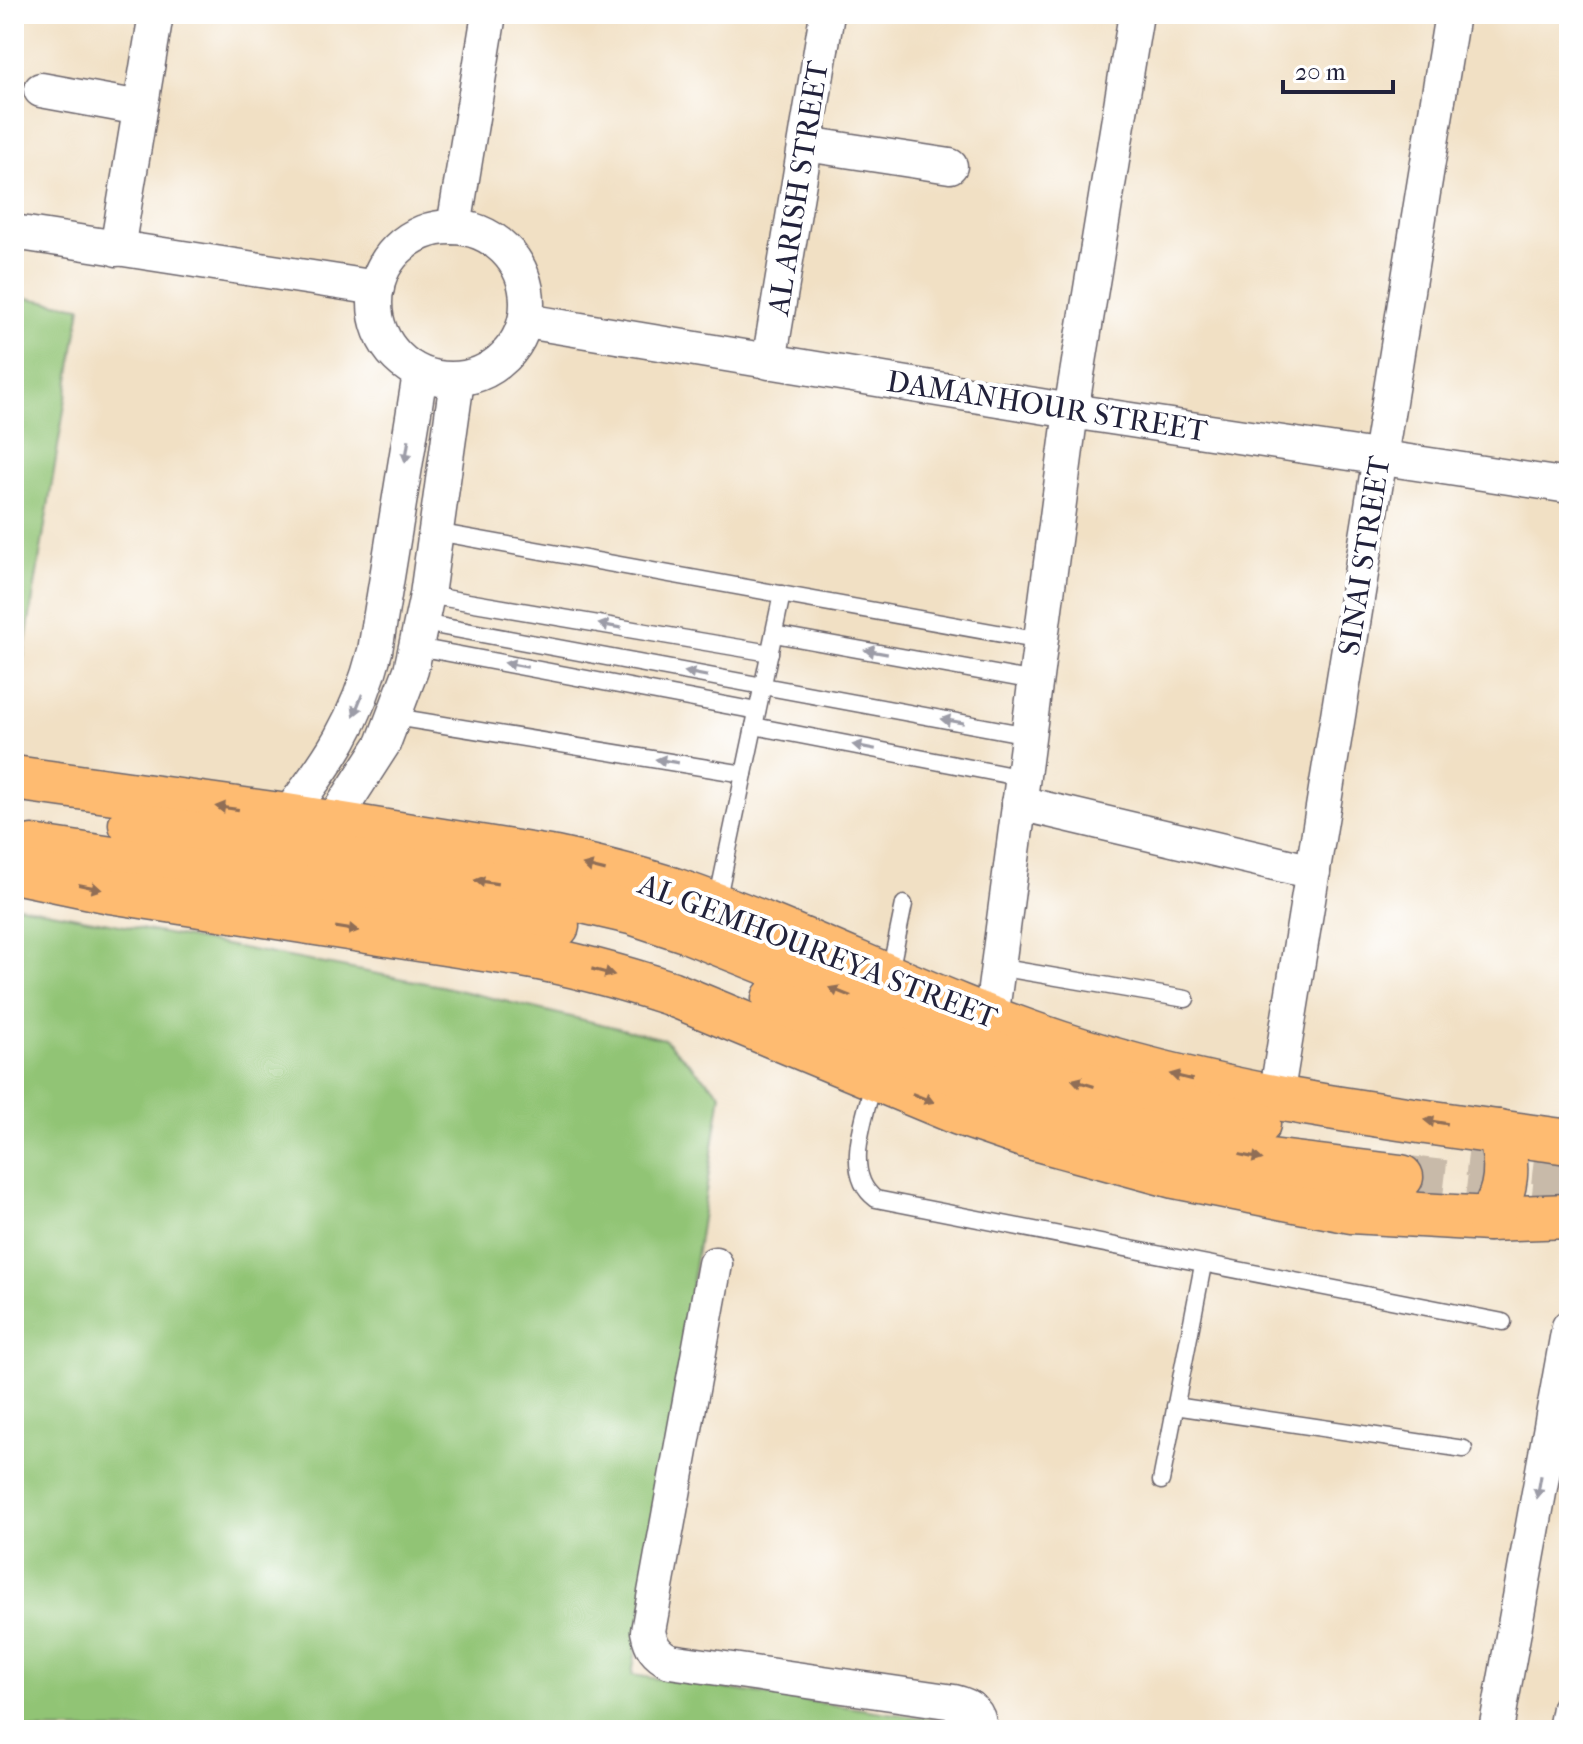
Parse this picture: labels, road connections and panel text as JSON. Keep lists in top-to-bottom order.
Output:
{
  "streets": {
    "highway": ["AL GEMHOUREYA STREET"],
    "street": ["AL ARISH STREET", "DAMANHOUR STREET", "SINAI STREET"]
  },
  "crossings": [
    ["AL ARISH STREET", "DAMANHOUR STREET"],
    ["DAMANHOUR STREET", "SINAI STREET"],
    ["SINAI STREET", "AL GEMHOUREYA STREET"]
  ],
  "scale_bar": "20 m"
}
